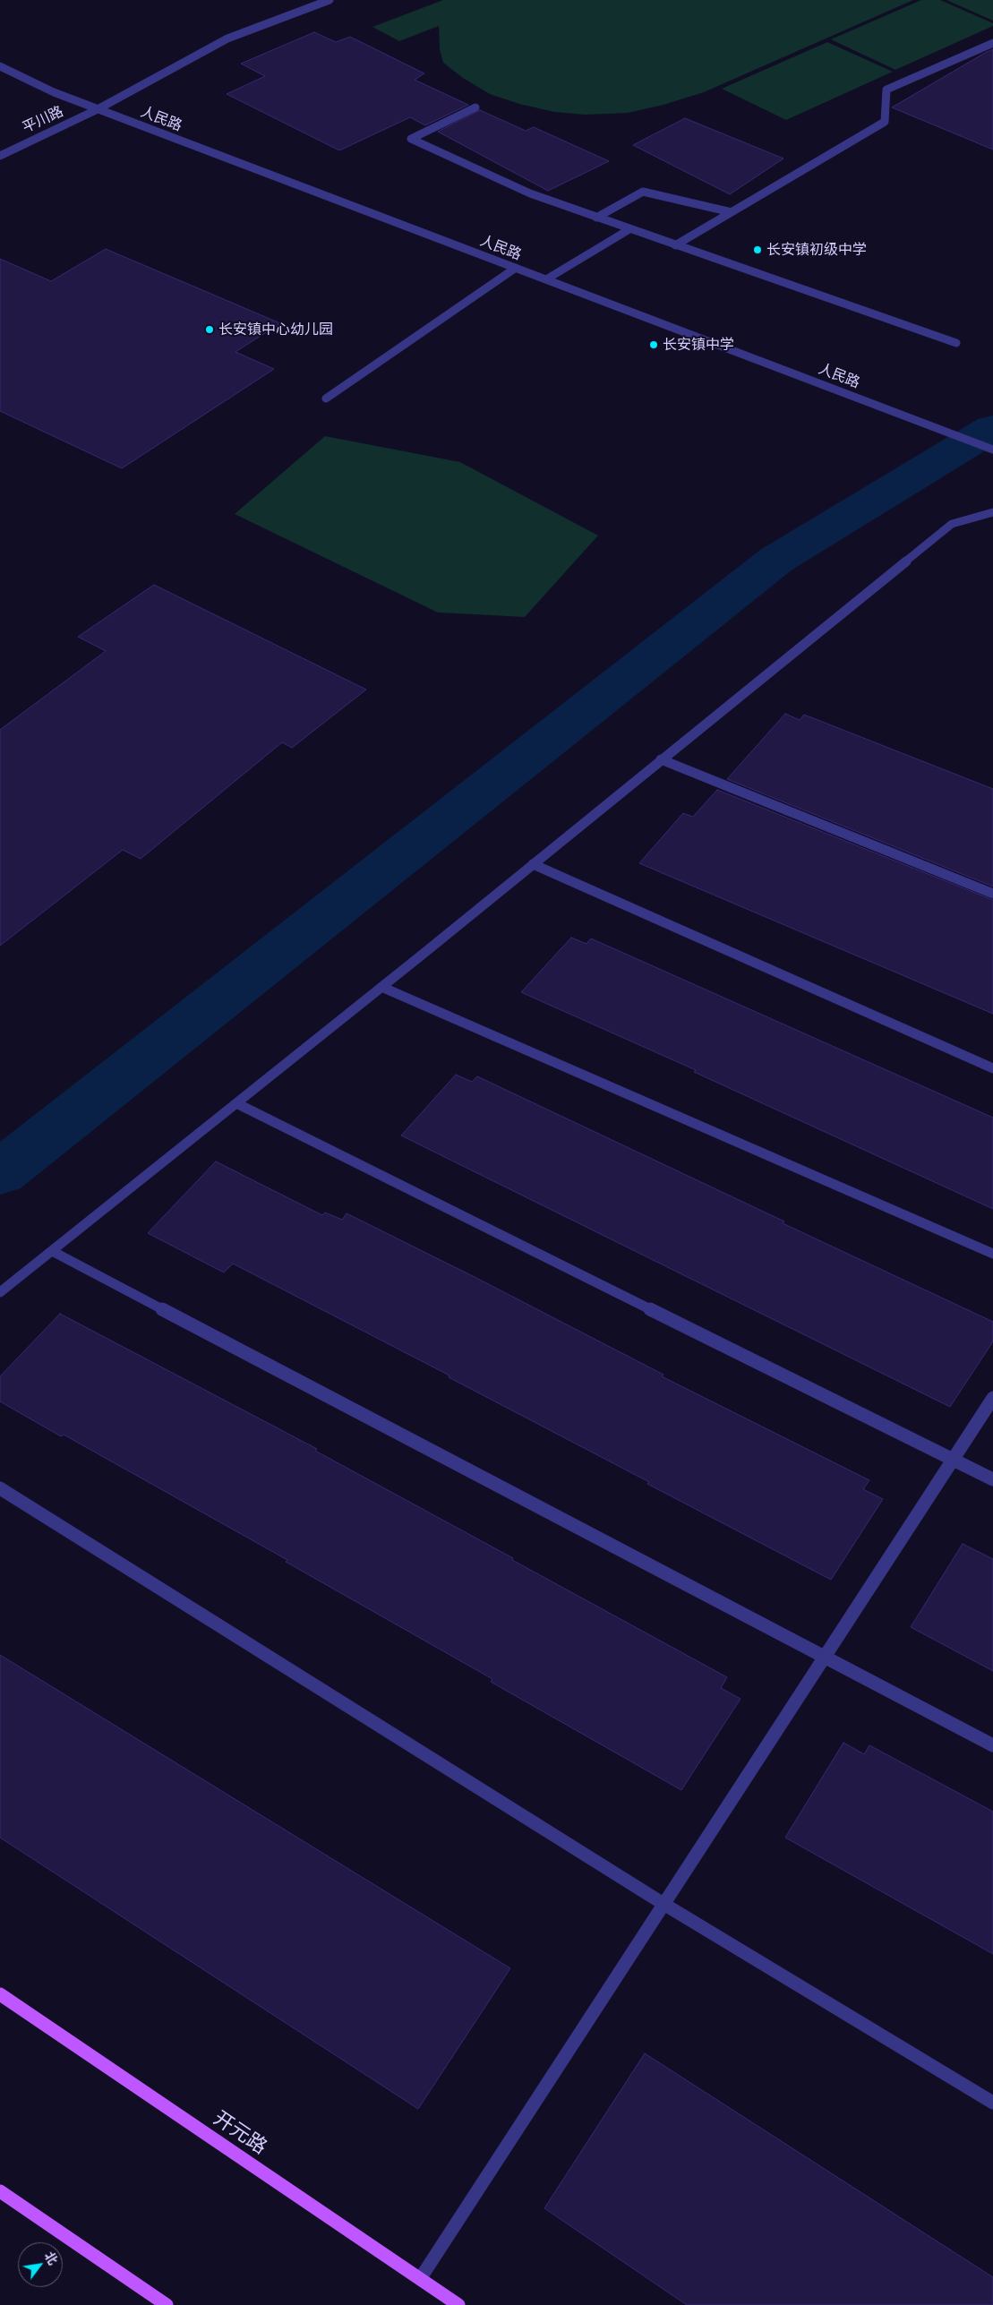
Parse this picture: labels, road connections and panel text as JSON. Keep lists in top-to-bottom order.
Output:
{
  "streets": {
    "main road": ["开元路"],
    "street": ["人民路", "平川路"]
  },
  "crossings": [
    ["人民路", "平川路"]
  ],
  "places": ["长安镇初级中学", "长安镇中心幼儿园", "长安镇中学"],
  "north": "top right"
}
